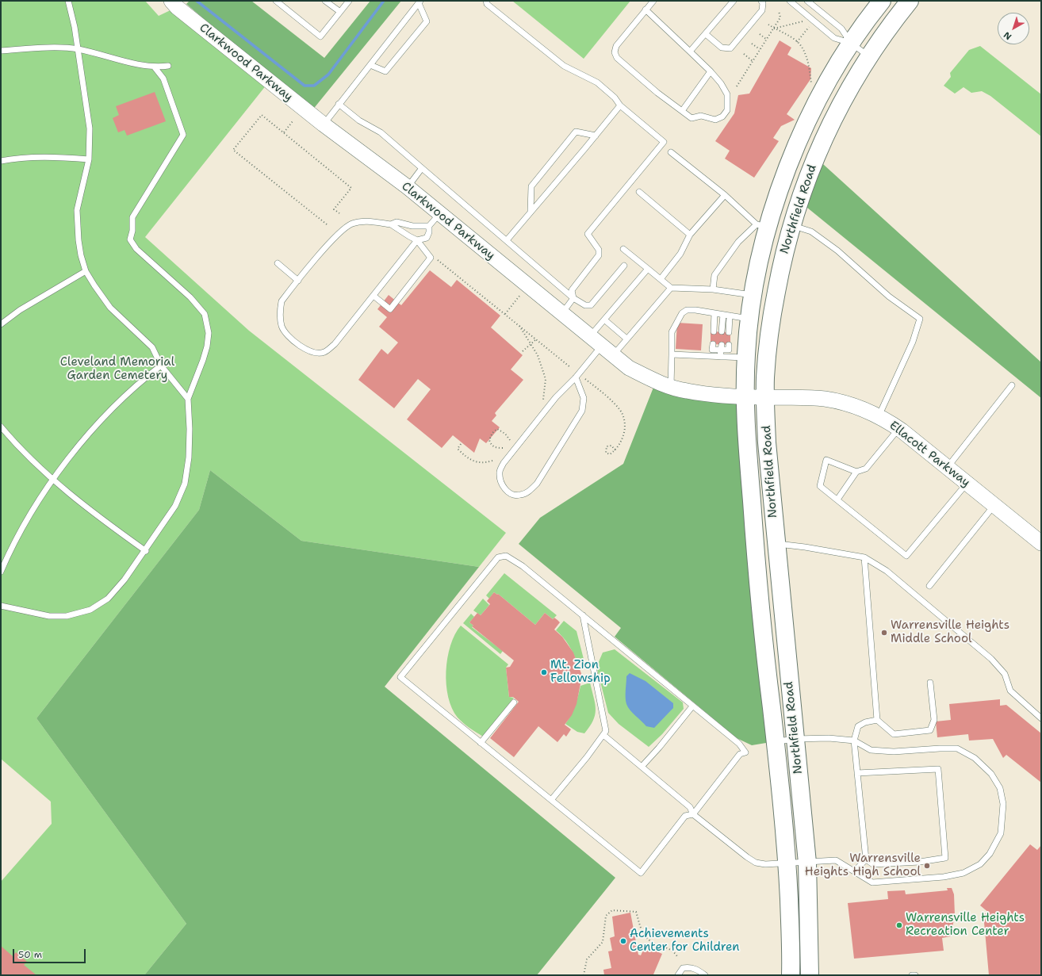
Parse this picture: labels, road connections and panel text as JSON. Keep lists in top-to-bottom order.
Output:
{
  "streets": {
    "main road": ["Northfield Road"],
    "street": ["Clarkwood Parkway", "Ellacott Parkway"]
  },
  "crossings": [
    ["Clarkwood Parkway", "Northfield Road"],
    ["Clarkwood Parkway", "Ellacott Parkway"],
    ["Northfield Road", "Ellacott Parkway"]
  ],
  "parks": ["Cleveland Memorial Garden Cemetery"],
  "places": [
    "Warrensville Heights Middle School",
    "Mt. Zion Fellowship",
    "Warrensville Heights High School",
    "Warrensville Heights Recreation Center",
    "Achievements Center for Children"
  ],
  "scale_bar": "50 m",
  "north": "bottom left"
}
